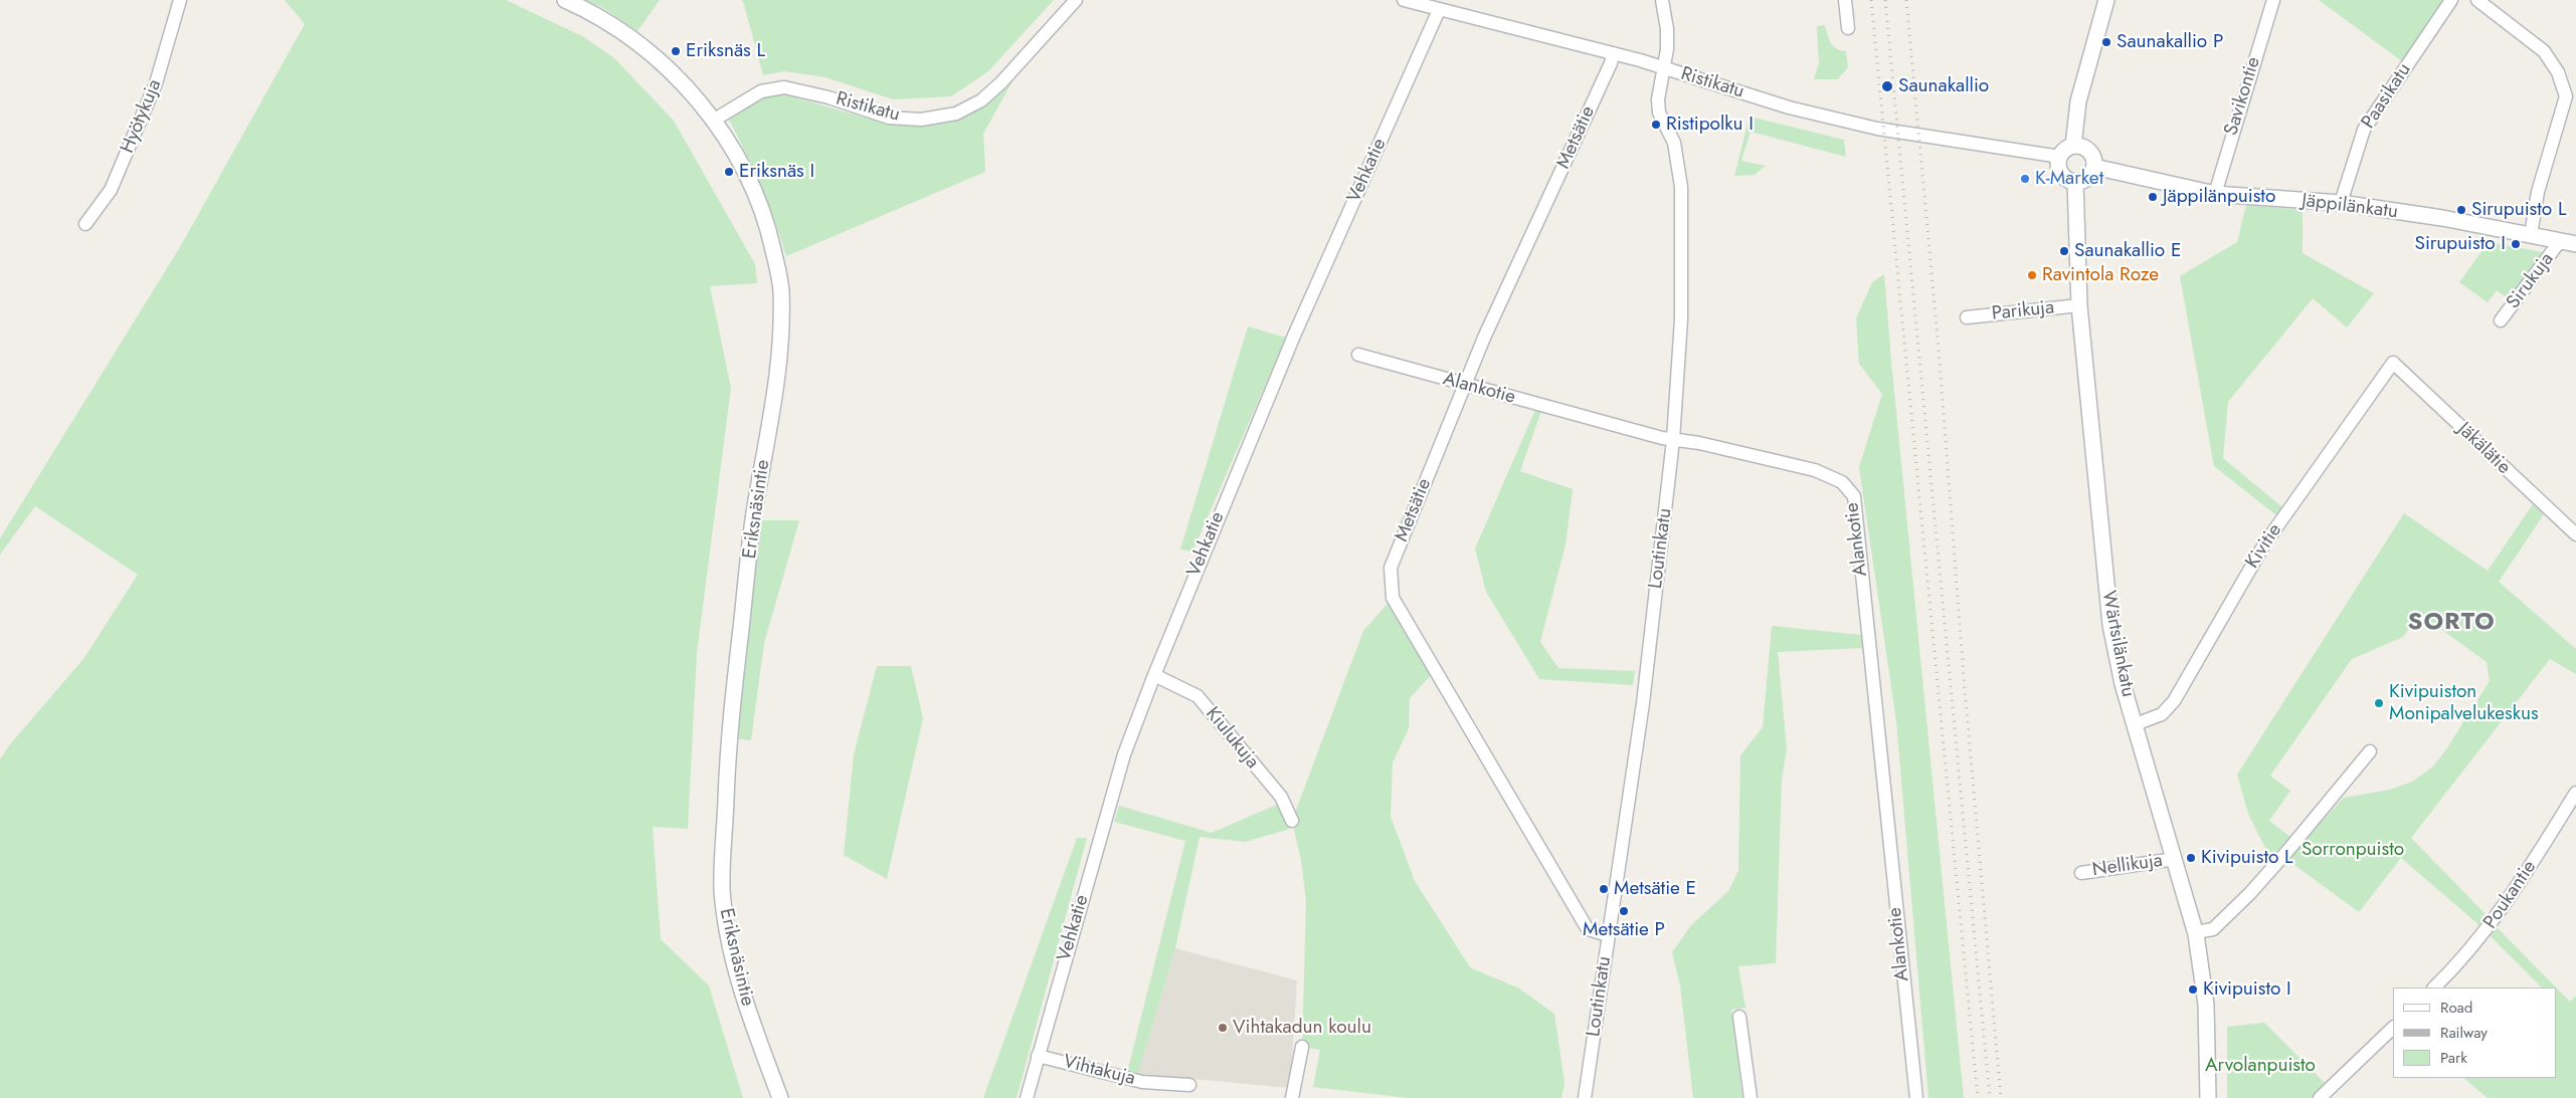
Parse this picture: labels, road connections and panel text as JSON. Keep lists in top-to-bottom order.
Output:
{
  "streets": {
    "street": [
      "Ristikatu",
      "Savikontie",
      "Paasikatu",
      "Hyötykuja",
      "Metsätie",
      "Vehkatie",
      "Jäppilänkatu",
      "Sirukuja",
      "Parikuja",
      "Alankotie",
      "Jäkälätie",
      "Eriksnäsintie",
      "Kivitie",
      "Loutinkatu",
      "Wärtsilänkatu",
      "Kiulukuja",
      "Nellikuja",
      "Poukantie",
      "Vihtakuja"
    ]
  },
  "crossings": [
    ["Ristikatu", "Metsätie"],
    ["Ristikatu", "Vehkatie"],
    ["Ristikatu", "Jäppilänkatu"],
    ["Ristikatu", "Eriksnäsintie"],
    ["Ristikatu", "Loutinkatu"],
    ["Ristikatu", "Wärtsilänkatu"],
    ["Savikontie", "Jäppilänkatu"],
    ["Paasikatu", "Jäppilänkatu"],
    ["Metsätie", "Alankotie"],
    ["Metsätie", "Loutinkatu"],
    ["Vehkatie", "Kiulukuja"],
    ["Vehkatie", "Vihtakuja"],
    ["Jäppilänkatu", "Sirukuja"],
    ["Jäppilänkatu", "Wärtsilänkatu"],
    ["Parikuja", "Wärtsilänkatu"],
    ["Alankotie", "Loutinkatu"],
    ["Jäkälätie", "Kivitie"],
    ["Kivitie", "Wärtsilänkatu"],
    ["Wärtsilänkatu", "Nellikuja"]
  ],
  "districts": ["SORTO"],
  "parks": ["Sorronpuisto", "Arvolanpuisto"],
  "places": [
    "Saunakallio P",
    "Eriksnäs L",
    "Saunakallio",
    "Ristipolku I",
    "Eriksnäs I",
    "K-Market",
    "Jäppilänpuisto",
    "Sirupuisto L",
    "Sirupuisto I",
    "Saunakallio E",
    "Ravintola Roze",
    "Kivipuiston Monipalvelukeskus",
    "Kivipuisto L",
    "Metsätie E",
    "Metsätie P",
    "Kivipuisto I",
    "Vihtakadun koulu"
  ],
  "legend": ["Road", "Railway", "Park"]
}
